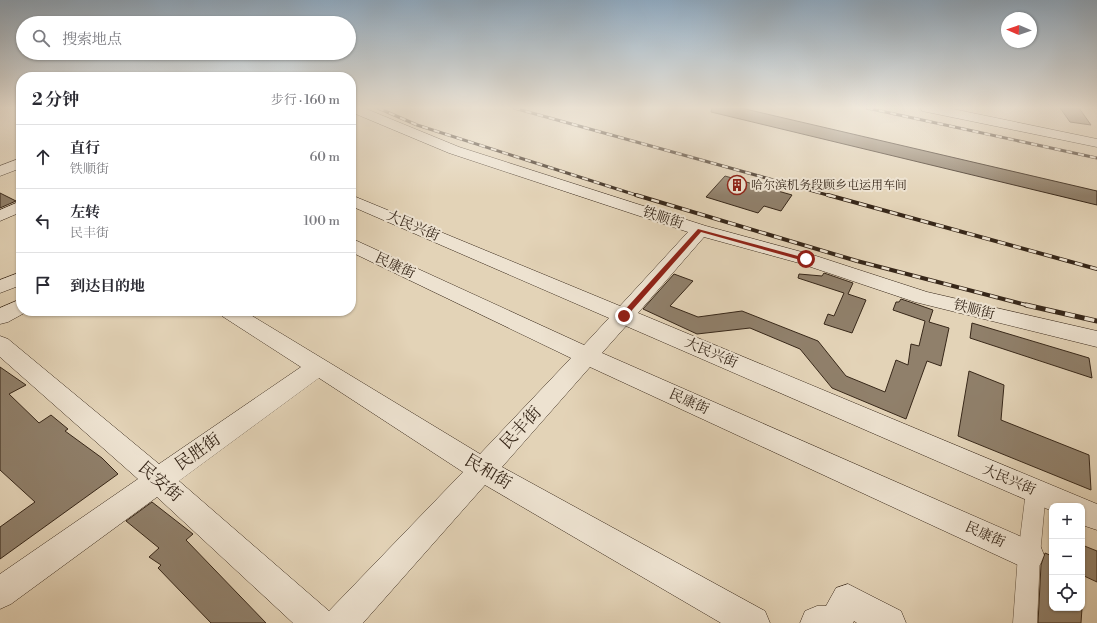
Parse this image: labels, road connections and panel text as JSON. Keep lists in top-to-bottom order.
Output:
{
  "streets": {
    "street": [
      "铁顺街",
      "大民兴街",
      "民康街",
      "民丰街",
      "民胜街",
      "民和街",
      "民安街"
    ]
  },
  "crossings": [
    ["铁顺街", "民丰街"],
    ["大民兴街", "民丰街"],
    ["民康街", "民丰街"],
    ["民丰街", "民和街"],
    ["民胜街", "民和街"],
    ["民胜街", "民安街"]
  ],
  "places": {
    "building": ["哈尔滨机务段顾乡屯运用车间"]
  },
  "north": "left",
  "page": {
    "search": "搜索地点",
    "heading": ["2 分钟", "步行 · 160 m"],
    "list": [
      ["直行", "铁顺街", "60 m"],
      ["左转", "民丰街", "100 m"],
      "到达目的地"
    ],
    "map_buttons": ["+", "−"]
  }
}
